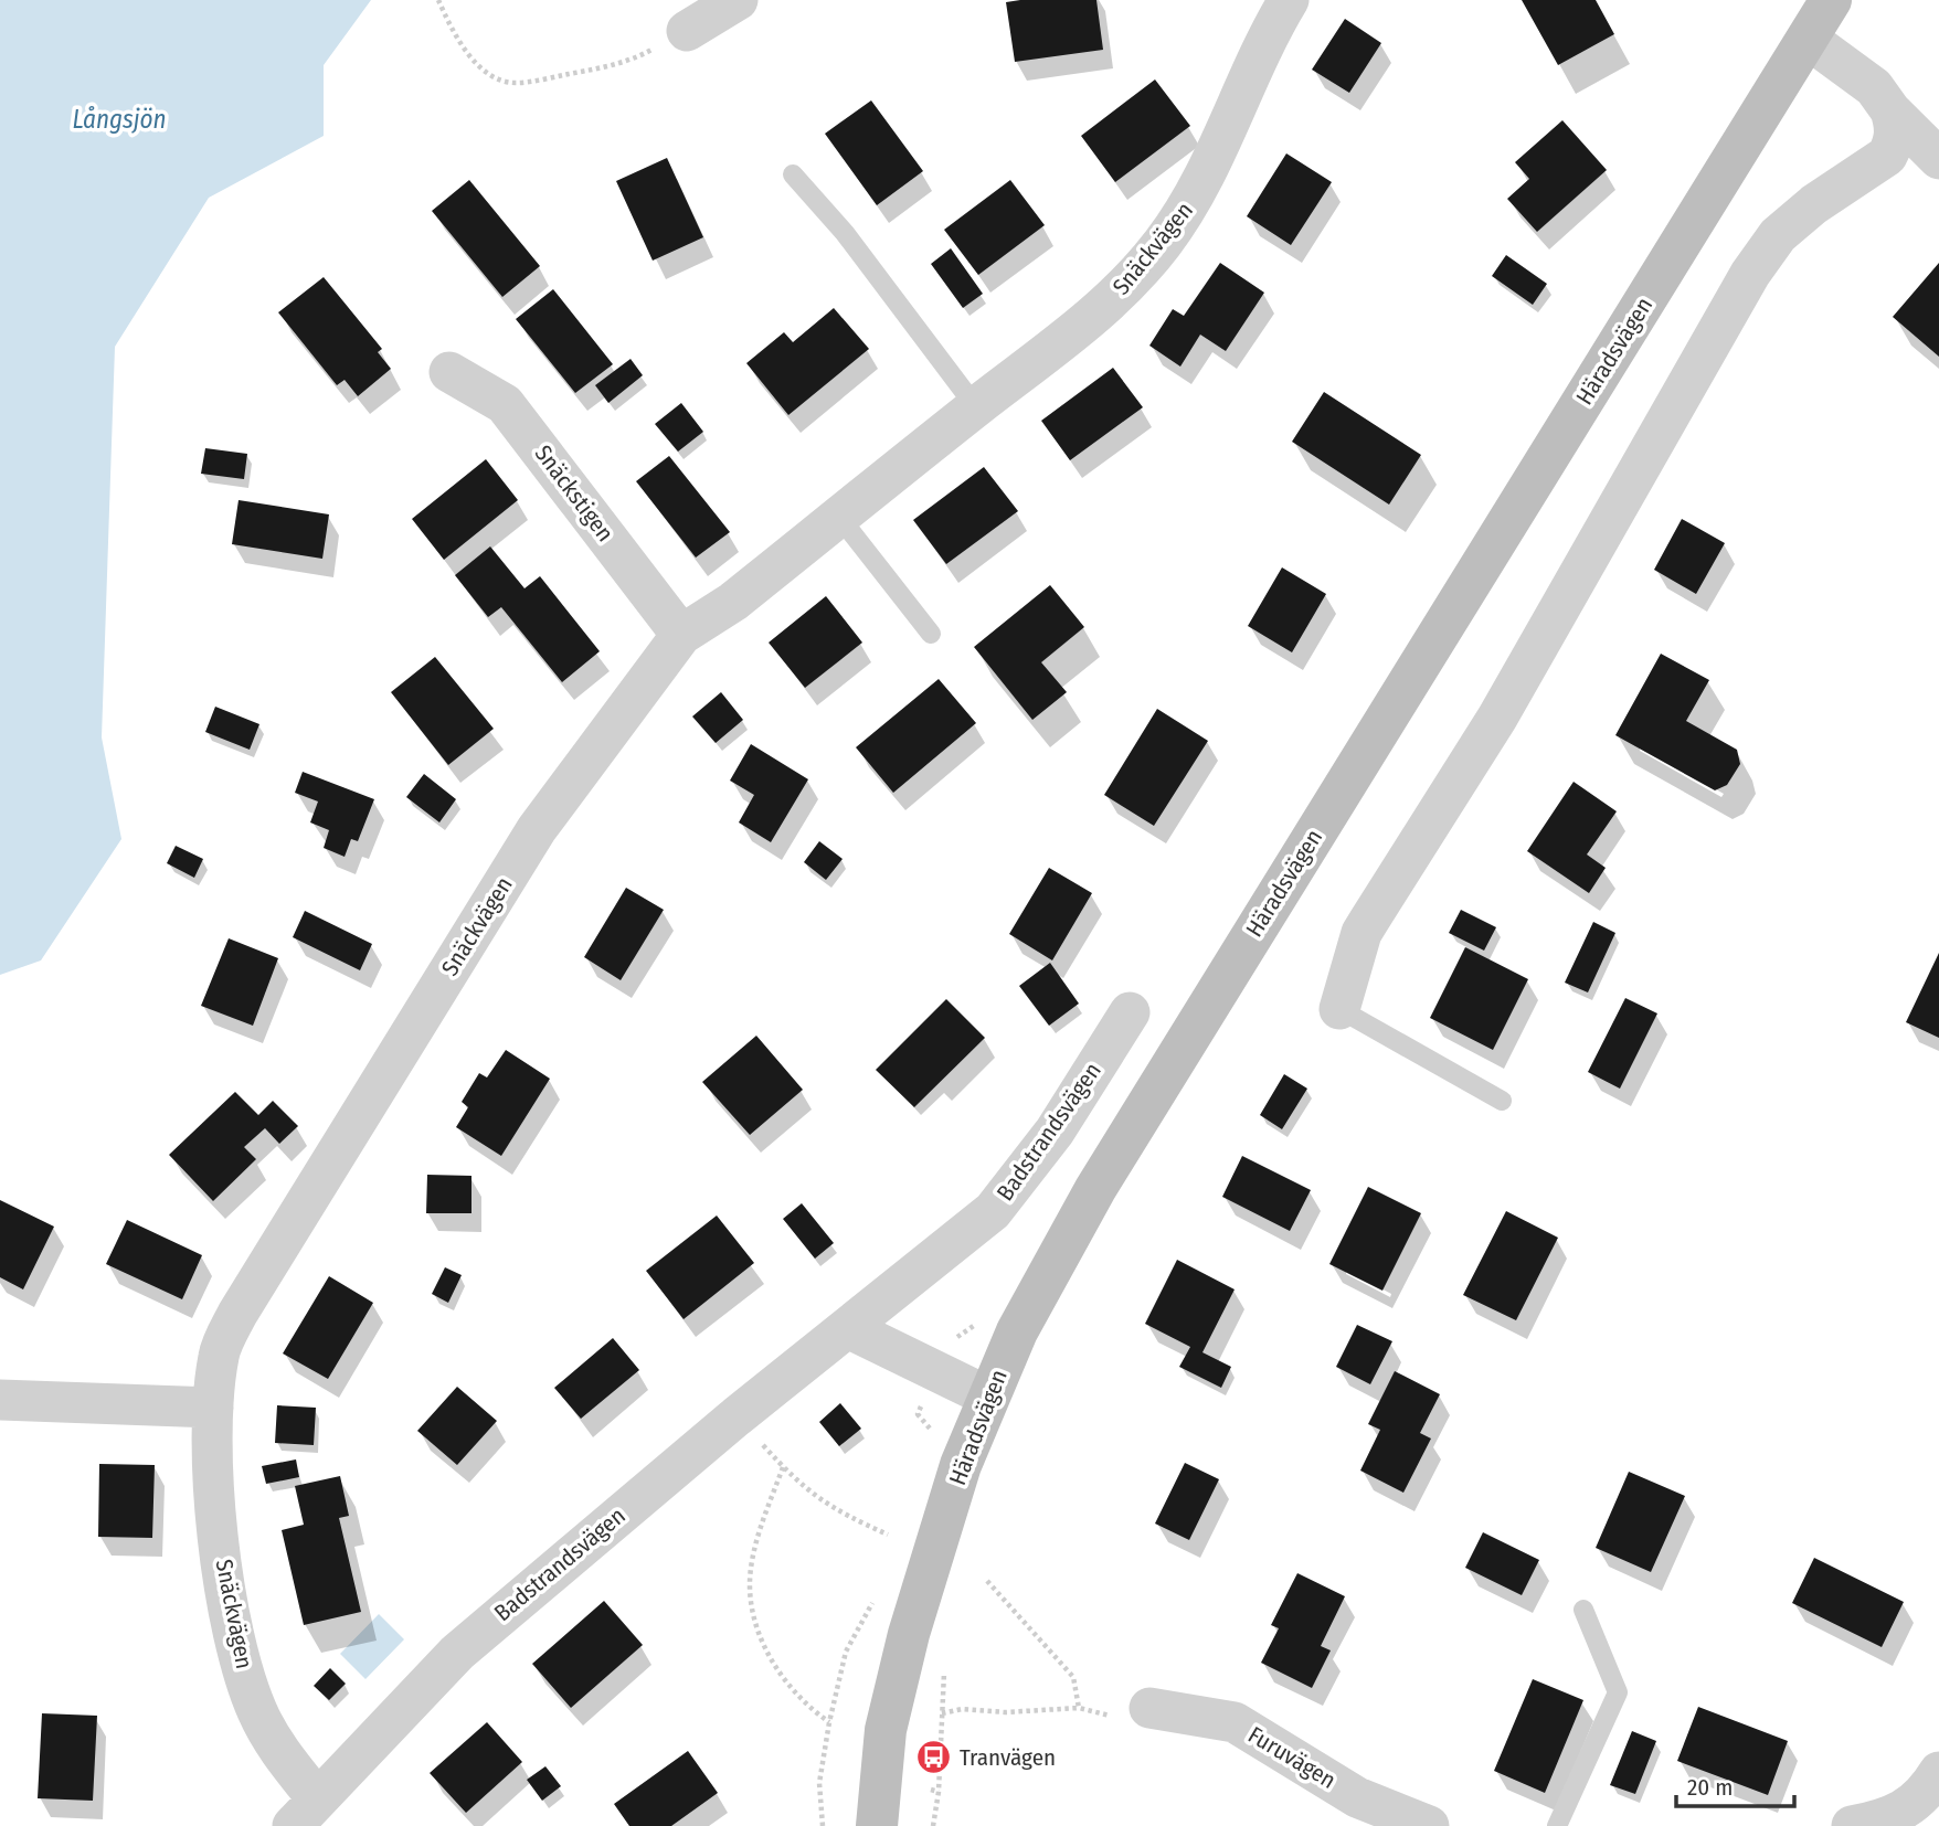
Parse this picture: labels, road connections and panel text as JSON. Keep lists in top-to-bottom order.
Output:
{
  "streets": {
    "street": [
      "Snäckvägen",
      "Häradsvägen",
      "Snäckstigen",
      "Badstrandsvägen",
      "Furuvägen"
    ]
  },
  "crossings": [
    ["Snäckvägen", "Snäckstigen"],
    ["Snäckvägen", "Badstrandsvägen"]
  ],
  "water": ["Långsjön"],
  "places": {
    "bus stop": ["Tranvägen"]
  },
  "scale_bar": "20 m"
}
